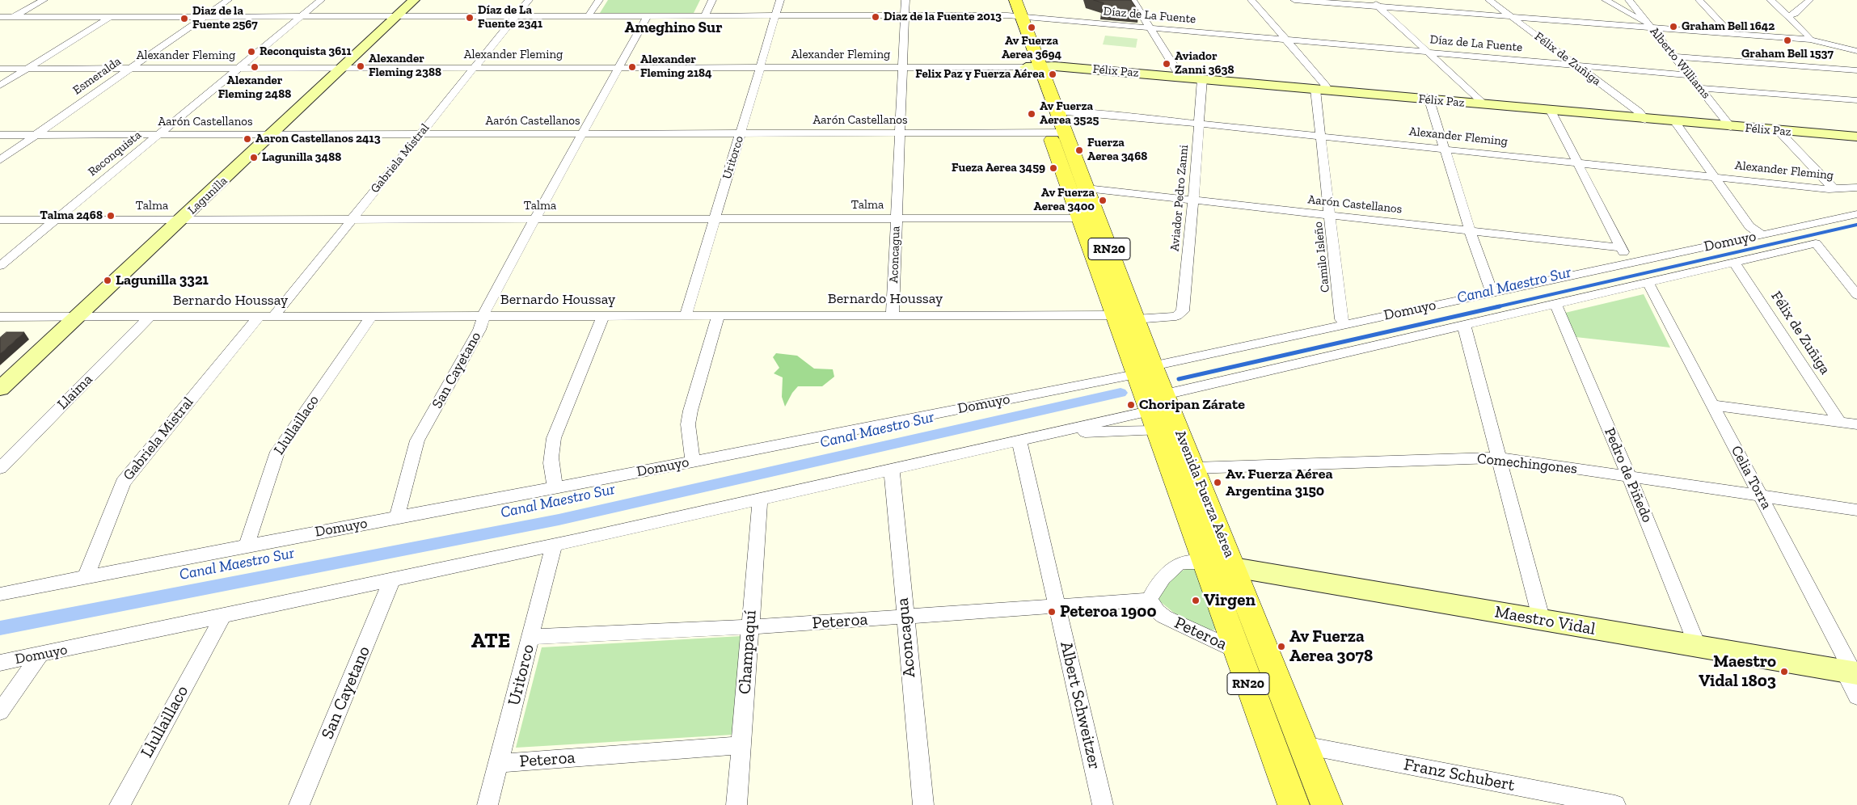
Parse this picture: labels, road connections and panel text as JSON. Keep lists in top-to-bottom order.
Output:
{
  "streets": {
    "main road": [
      "Félix Paz",
      "Lagunilla",
      "RN20",
      "Avenida Fuerza Aérea",
      "Maestro Vidal"
    ],
    "street": [
      "Díaz de La Fuente",
      "Alexander Fleming",
      "Félix de Zuñiga",
      "Alberto Williams",
      "Esmeralda",
      "Aarón Castellanos",
      "Reconquista",
      "Uritorco",
      "Gabriela Mistral",
      "Aviador Pedro Zanni",
      "Talma",
      "Domuyo",
      "Aconcagua",
      "Camilo Isleño",
      "Bernardo Houssay",
      "San Cayetano",
      "Llaima",
      "Llullaillaco",
      "Comechingones",
      "Pedro de Piñedo",
      "Celia Torra",
      "Peteroa",
      "Champaquí",
      "Albert Schweitzer",
      "Franz Schubert"
    ]
  },
  "crossings": [
    ["Díaz de La Fuente", "Félix de Zuñiga"],
    ["Díaz de La Fuente", "Alberto Williams"],
    ["Díaz de La Fuente", "Esmeralda"],
    ["Díaz de La Fuente", "Reconquista"],
    ["Díaz de La Fuente", "Uritorco"],
    ["Díaz de La Fuente", "Gabriela Mistral"],
    ["Díaz de La Fuente", "Lagunilla"],
    ["Díaz de La Fuente", "Aconcagua"],
    ["Díaz de La Fuente", "San Cayetano"],
    ["Díaz de La Fuente", "Avenida Fuerza Aérea"],
    ["Alexander Fleming", "Félix Paz"],
    ["Alexander Fleming", "Esmeralda"],
    ["Alexander Fleming", "Reconquista"],
    ["Alexander Fleming", "Uritorco"],
    ["Alexander Fleming", "Gabriela Mistral"],
    ["Alexander Fleming", "Lagunilla"],
    ["Alexander Fleming", "Aviador Pedro Zanni"],
    ["Alexander Fleming", "Aconcagua"],
    ["Alexander Fleming", "Camilo Isleño"],
    ["Alexander Fleming", "San Cayetano"],
    ["Alexander Fleming", "Avenida Fuerza Aérea"],
    ["Félix de Zuñiga", "Félix Paz"],
    ["Félix de Zuñiga", "Domuyo"],
    ["Alberto Williams", "Félix Paz"],
    ["Félix Paz", "Aviador Pedro Zanni"],
    ["Félix Paz", "Camilo Isleño"],
    ["Félix Paz", "Avenida Fuerza Aérea"],
    ["Esmeralda", "Aarón Castellanos"],
    ["Aarón Castellanos", "Reconquista"],
    ["Aarón Castellanos", "Uritorco"],
    ["Aarón Castellanos", "Gabriela Mistral"],
    ["Aarón Castellanos", "Lagunilla"],
    ["Aarón Castellanos", "Aviador Pedro Zanni"],
    ["Aarón Castellanos", "Aconcagua"],
    ["Aarón Castellanos", "Camilo Isleño"],
    ["Aarón Castellanos", "San Cayetano"],
    ["Aarón Castellanos", "Avenida Fuerza Aérea"],
    ["Reconquista", "Talma"],
    ["Uritorco", "Talma"],
    ["Uritorco", "Domuyo"],
    ["Uritorco", "Bernardo Houssay"],
    ["Uritorco", "Peteroa"],
    ["Gabriela Mistral", "Talma"],
    ["Gabriela Mistral", "Domuyo"],
    ["Gabriela Mistral", "Bernardo Houssay"],
    ["Lagunilla", "Talma"],
    ["Lagunilla", "Bernardo Houssay"],
    ["Aviador Pedro Zanni", "Avenida Fuerza Aérea"],
    ["Talma", "Aconcagua"],
    ["Talma", "San Cayetano"],
    ["Talma", "Avenida Fuerza Aérea"],
    ["Domuyo", "Aconcagua"],
    ["Domuyo", "Camilo Isleño"],
    ["Domuyo", "San Cayetano"],
    ["Domuyo", "Llullaillaco"],
    ["Domuyo", "Pedro de Piñedo"],
    ["Domuyo", "Celia Torra"],
    ["Domuyo", "Avenida Fuerza Aérea"],
    ["Domuyo", "Champaquí"],
    ["Domuyo", "Albert Schweitzer"],
    ["Aconcagua", "Bernardo Houssay"],
    ["Aconcagua", "Peteroa"],
    ["Bernardo Houssay", "San Cayetano"],
    ["Bernardo Houssay", "Llaima"],
    ["Bernardo Houssay", "Llullaillaco"],
    ["Bernardo Houssay", "Avenida Fuerza Aérea"],
    ["Comechingones", "Pedro de Piñedo"],
    ["Comechingones", "Celia Torra"],
    ["Comechingones", "Avenida Fuerza Aérea"],
    ["Pedro de Piñedo", "Maestro Vidal"],
    ["Celia Torra", "Maestro Vidal"],
    ["Avenida Fuerza Aérea", "Maestro Vidal"],
    ["Avenida Fuerza Aérea", "Peteroa"],
    ["Avenida Fuerza Aérea", "Franz Schubert"],
    ["Peteroa", "Champaquí"],
    ["Peteroa", "Albert Schweitzer"]
  ],
  "districts": ["Ameghino Sur", "ATE"],
  "water": ["Canal Maestro Sur"],
  "places": [
    "Diaz de la Fuente 2013",
    "Díaz de La Fuente 2341",
    "Diaz de la Fuente 2567",
    "Graham Bell 1642",
    "Av Fuerza Aerea 3694",
    "Graham Bell 1537",
    "Reconquista 3611",
    "Aviador Zanni 3638",
    "Alexander Fleming 2388",
    "Alexander Fleming 2488",
    "Alexander Fleming 2184",
    "Felix Paz y Fuerza Aérea",
    "Av Fuerza Aerea 3525",
    "Aaron Castellanos 2413",
    "Fuerza Aerea 3468",
    "Lagunilla 3488",
    "Fueza Aerea 3459",
    "Av Fuerza Aerea 3400",
    "Talma 2468",
    "Lagunilla 3321",
    "Choripan Zárate",
    "Av. Fuerza Aérea Argentina 3150",
    "Virgen",
    "Peteroa 1900",
    "Av Fuerza Aerea 3078",
    "Maestro Vidal 1803"
  ]
}
